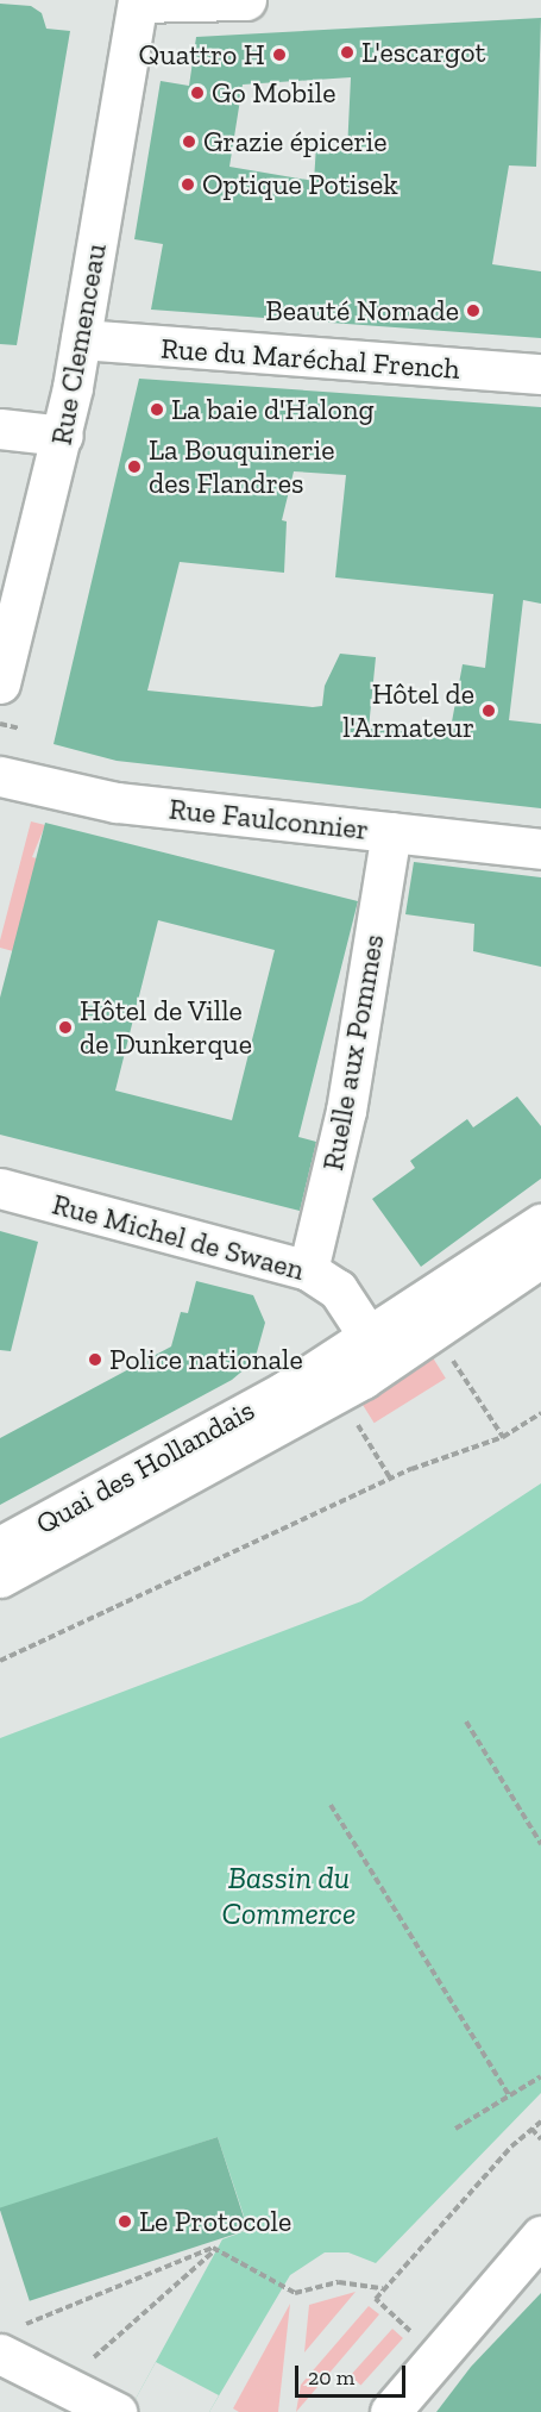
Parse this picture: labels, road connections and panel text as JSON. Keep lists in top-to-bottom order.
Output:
{
  "streets": {
    "street": [
      "Rue Clemenceau",
      "Rue du Maréchal French",
      "Rue Faulconnier",
      "Ruelle aux Pommes",
      "Rue Michel de Swaen",
      "Quai des Hollandais"
    ]
  },
  "crossings": [
    ["Rue Clemenceau", "Rue du Maréchal French"],
    ["Rue Faulconnier", "Ruelle aux Pommes"],
    ["Ruelle aux Pommes", "Rue Michel de Swaen"],
    ["Rue Michel de Swaen", "Quai des Hollandais"]
  ],
  "water": ["Bassin du Commerce"],
  "places": [
    "L'escargot",
    "Quattro H",
    "Go Mobile",
    "Grazie épicerie",
    "Optique Potisek",
    "Beauté Nomade",
    "La baie d'Halong",
    "La Bouquinerie des Flandres",
    "Hôtel de l'Armateur",
    "Hôtel de Ville de Dunkerque",
    "Police nationale",
    "Le Protocole"
  ],
  "scale_bar": "20 m"
}
